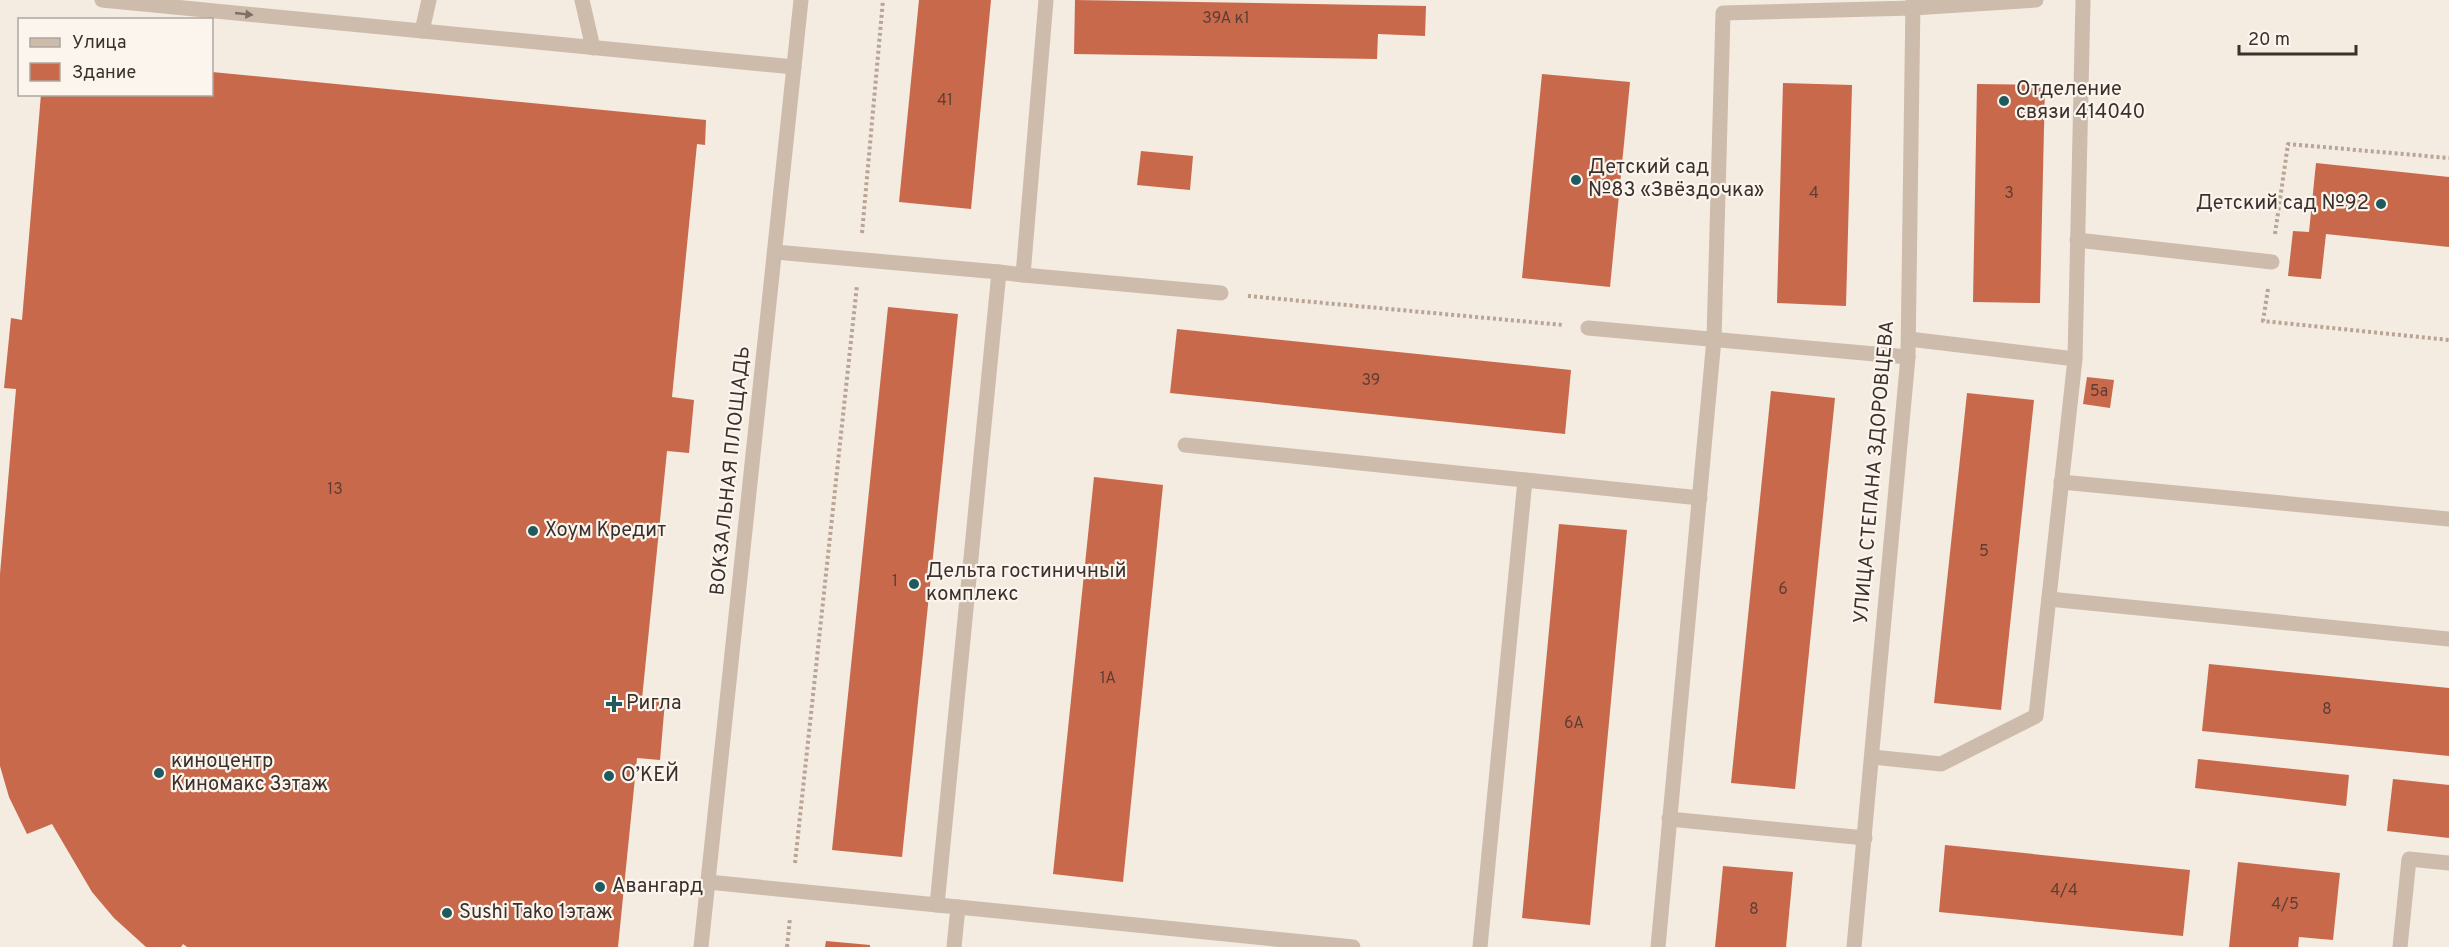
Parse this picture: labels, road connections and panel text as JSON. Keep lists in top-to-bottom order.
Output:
{
  "streets": {
    "street": ["ВОКЗАЛЬНАЯ ПЛОЩАДЬ", "УЛИЦА СТЕПАНА ЗДОРОВЦЕВА"]
  },
  "places": {
    "other": [
      "Отделение связи 414040",
      "Детский сад №83 «Звёздочка»",
      "Детский сад №92",
      "Хоум Кредит",
      "Дельта гостиничный комплекс",
      "киноцентр Киномакс 3этаж",
      "О’КЕЙ",
      "Авангард",
      "Sushi Tako 1этаж"
    ],
    "health": ["Ригла"]
  },
  "house_numbers": [
    "39А к1",
    "41",
    "4",
    "3",
    "39",
    "5а",
    "13",
    "5",
    "1",
    "6",
    "1А",
    "8",
    "6А",
    "4/4",
    "4/5",
    "8"
  ],
  "legend": ["Улица", "Здание"],
  "scale_bar": "20 m"
}
